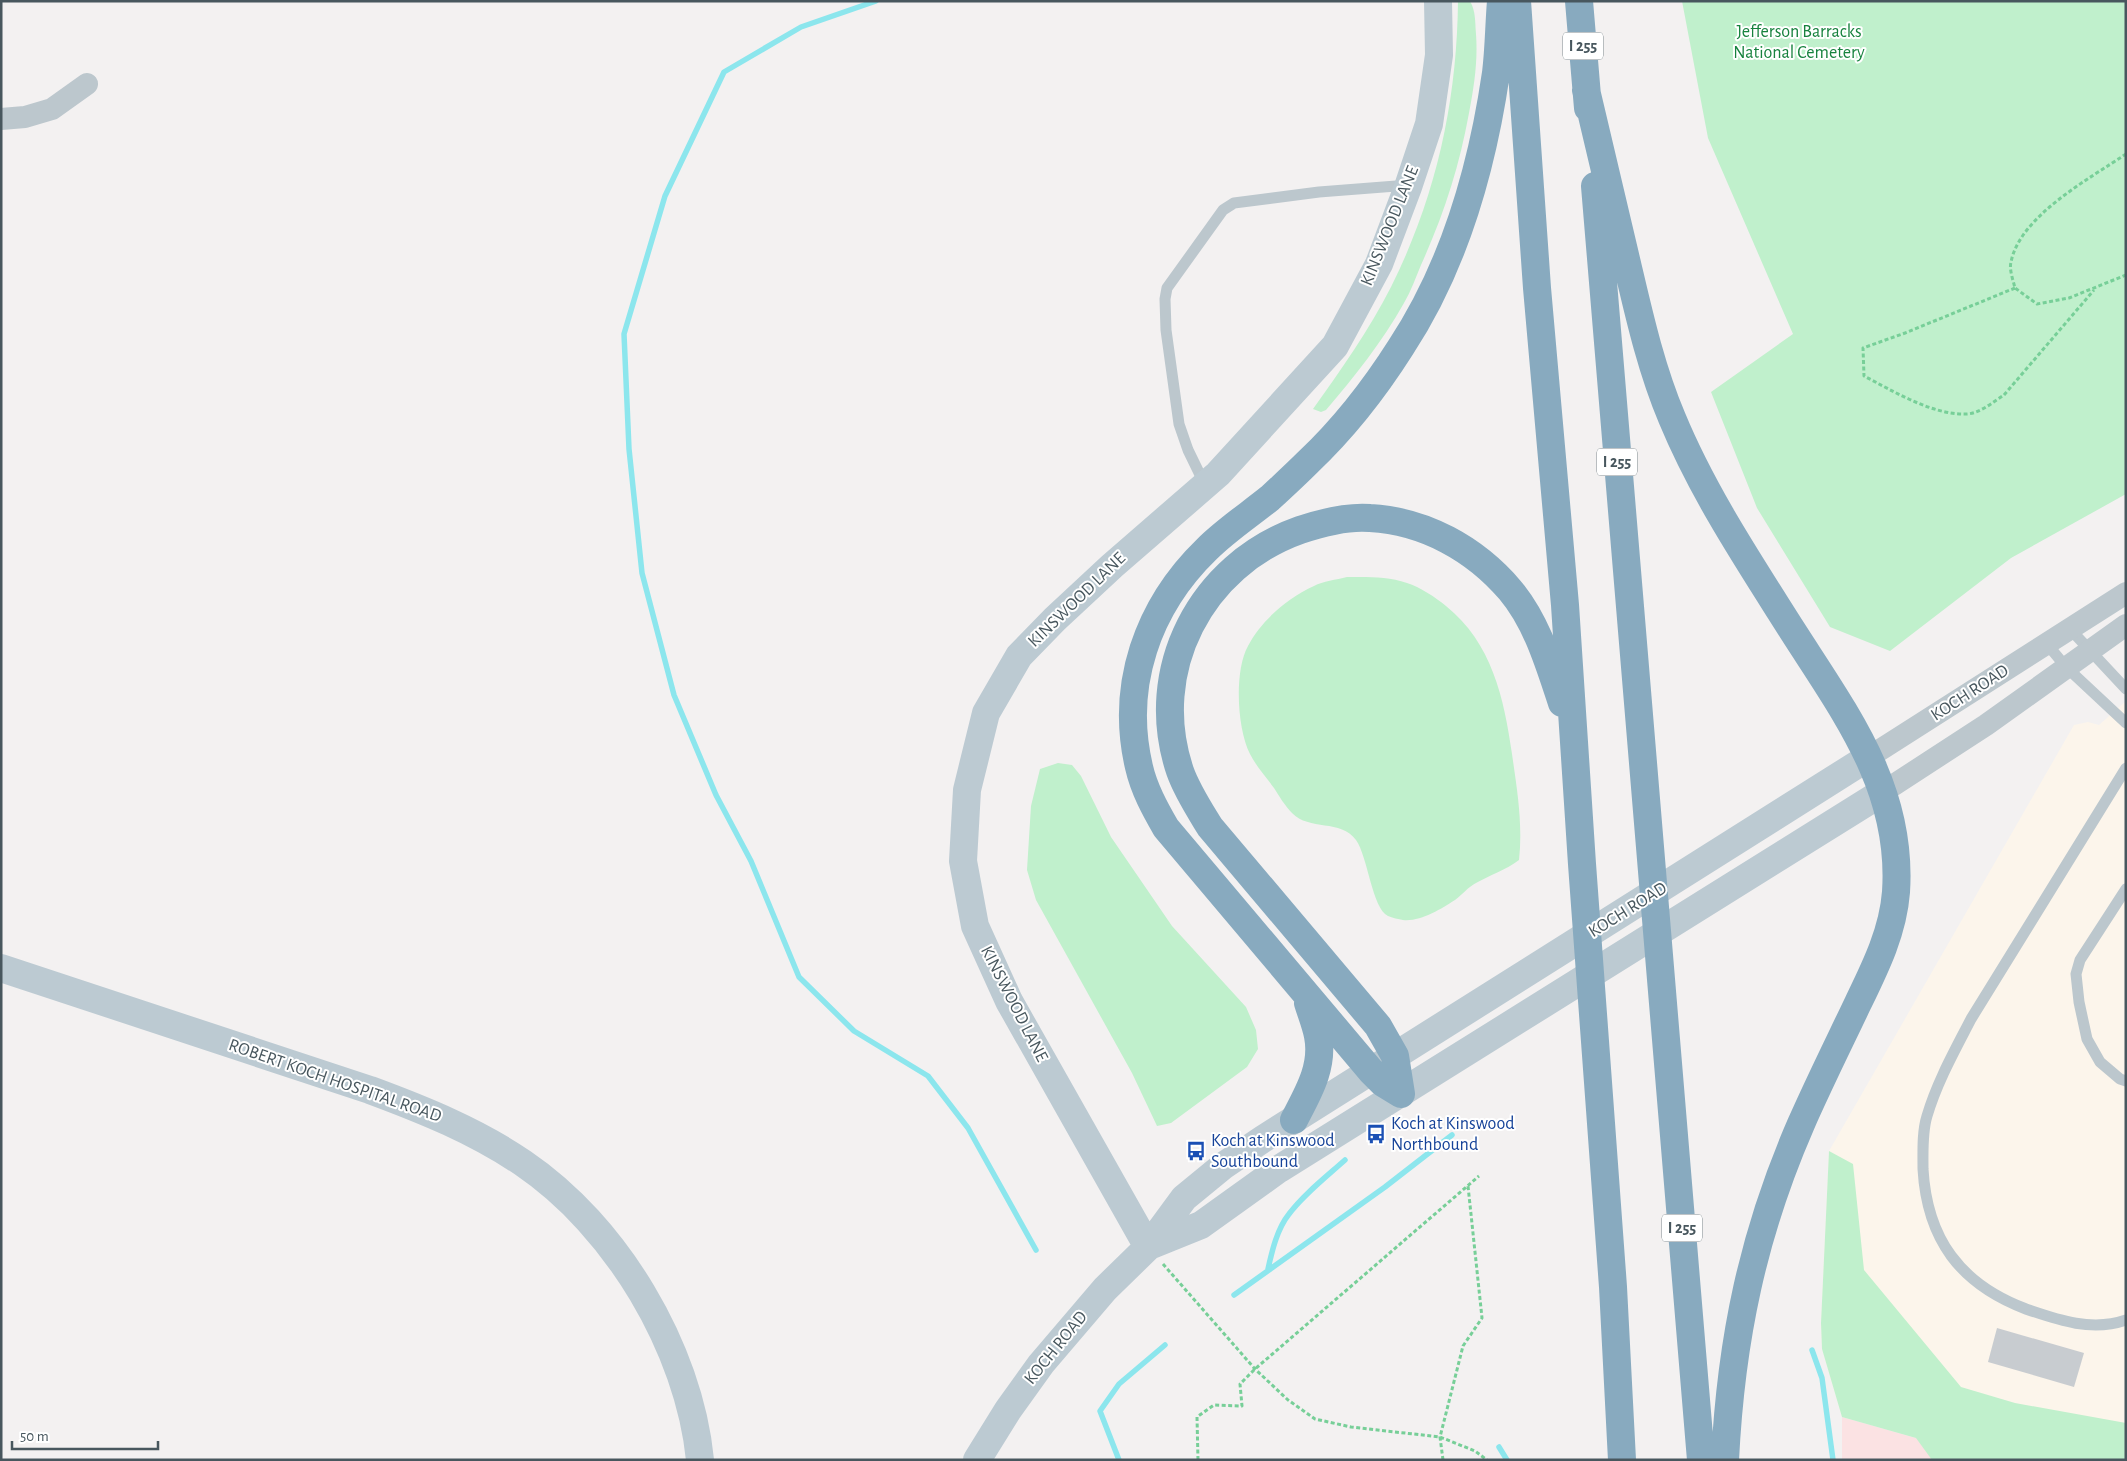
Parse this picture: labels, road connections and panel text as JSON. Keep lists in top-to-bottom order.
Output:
{
  "streets": {
    "highway": ["I 255"],
    "street": ["KINSWOOD LANE", "KOCH ROAD", "ROBERT KOCH HOSPITAL ROAD"]
  },
  "crossings": [
    ["KINSWOOD LANE", "KOCH ROAD"]
  ],
  "parks": ["Jefferson Barracks National Cemetery"],
  "places": {
    "bus stop": ["Koch at Kinswood Northbound", "Koch at Kinswood Southbound"]
  },
  "scale_bar": "50 m"
}
